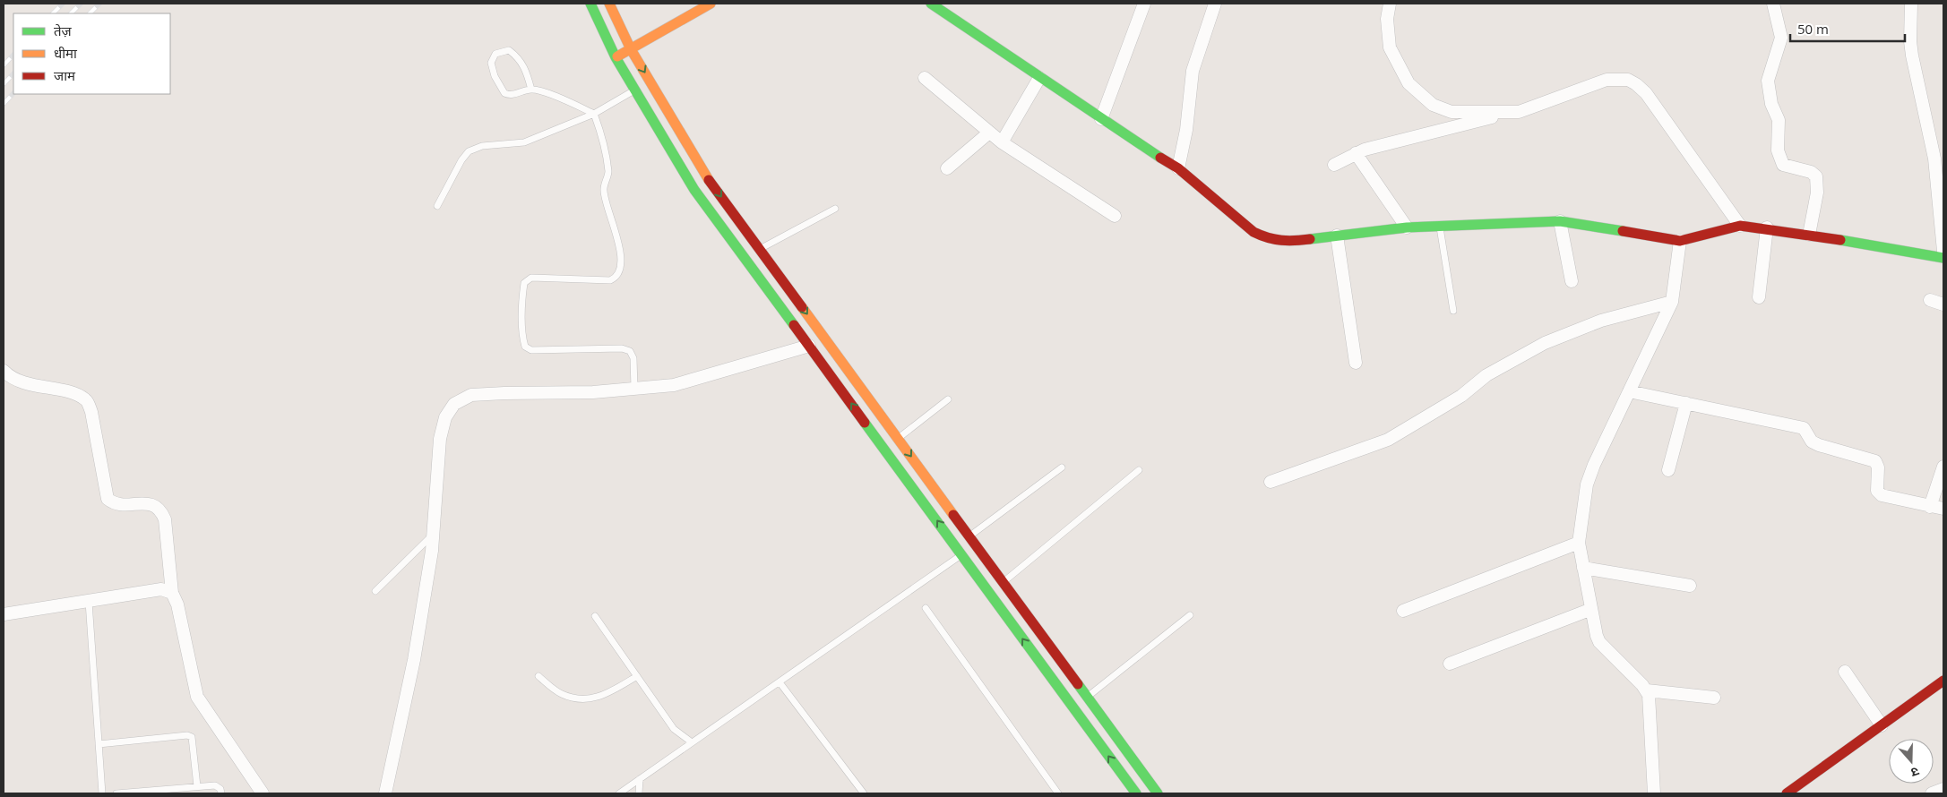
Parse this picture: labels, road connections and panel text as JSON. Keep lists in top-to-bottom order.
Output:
{
  "legend": ["तेज़", "धीमा", "जाम"],
  "scale_bar": "50 m",
  "north": "bottom"
}
